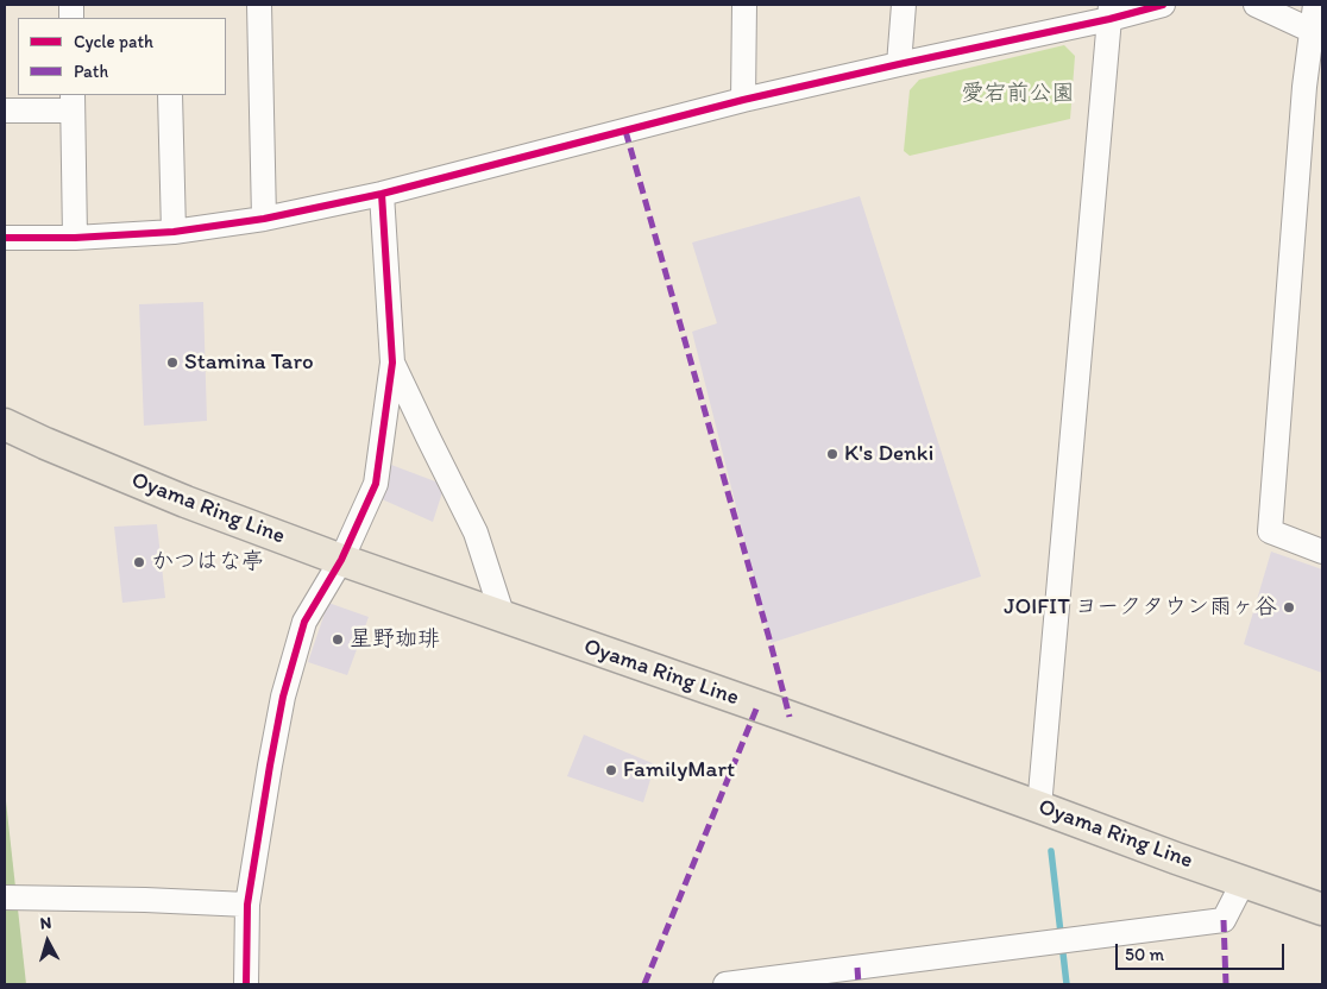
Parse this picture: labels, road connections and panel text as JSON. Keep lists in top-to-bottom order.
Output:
{
  "streets": {
    "main road": ["Oyama Ring Line"]
  },
  "parks": ["愛宕前公園"],
  "places": [
    "Stamina Taro",
    "K's Denki",
    "かつはな亭",
    "JOIFIT ヨークタウン雨ヶ谷",
    "星野珈琲",
    "FamilyMart"
  ],
  "legend": ["Cycle path", "Path"],
  "scale_bar": "50 m",
  "north": "top"
}
